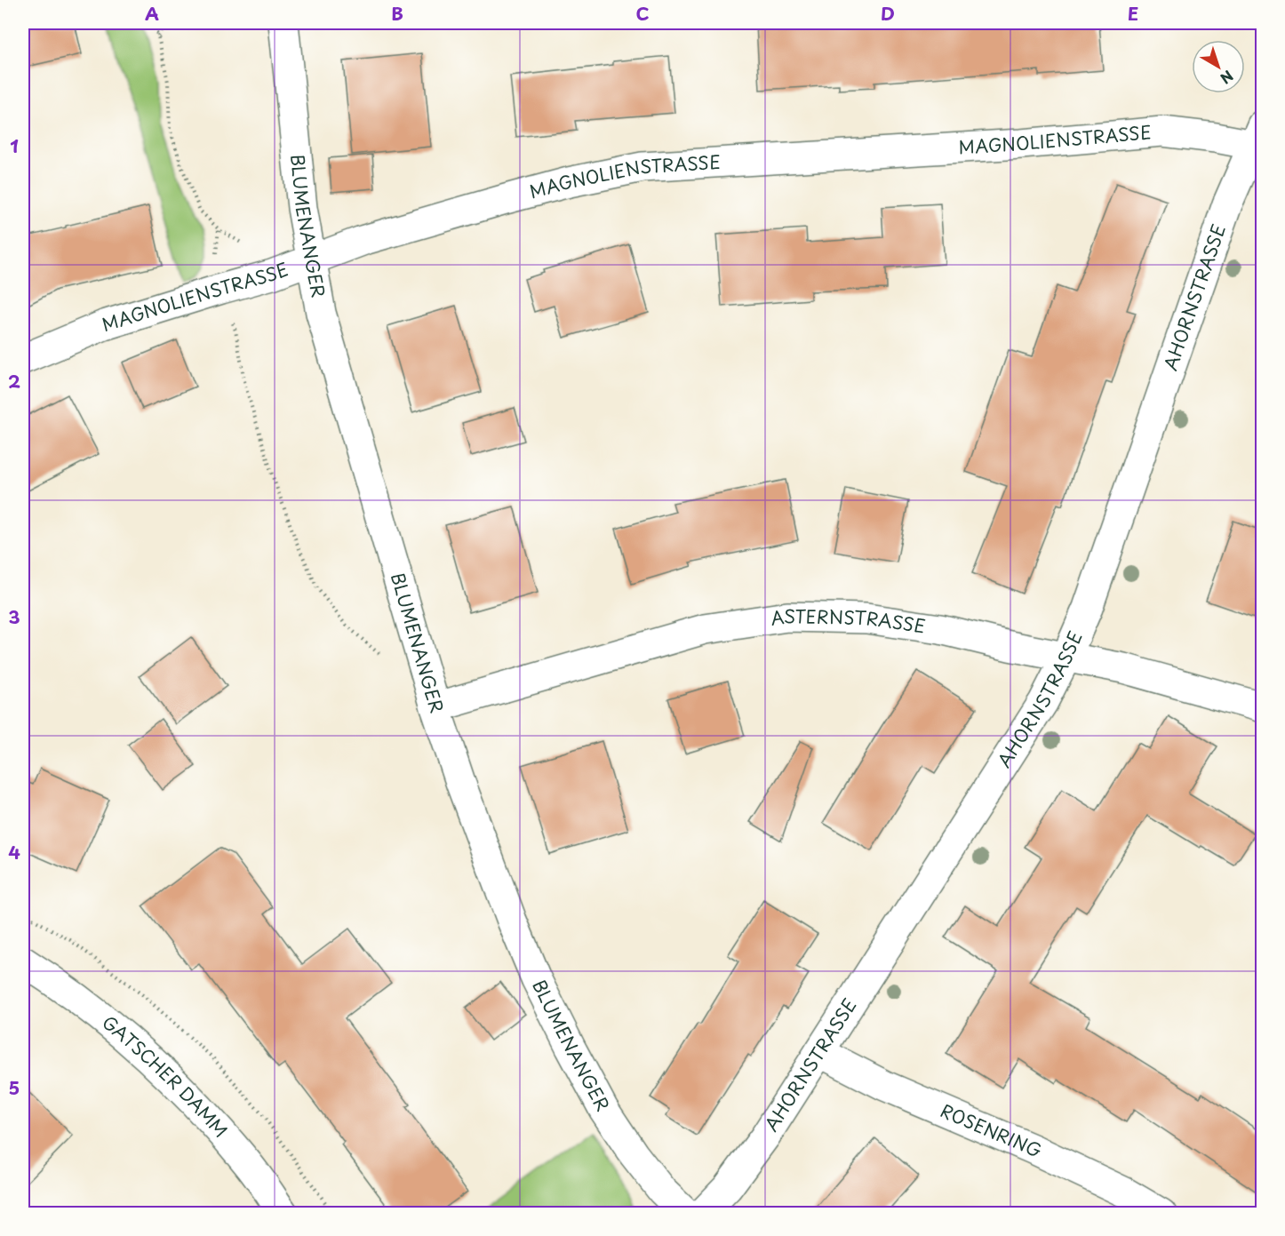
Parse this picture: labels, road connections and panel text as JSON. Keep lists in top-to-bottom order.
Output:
{
  "streets": {
    "street": [
      "MAGNOLIENSTRASSE",
      "BLUMENANGER",
      "AHORNSTRASSE",
      "ASTERNSTRASSE",
      "GATSCHER DAMM",
      "ROSENRING"
    ]
  },
  "crossings": [
    ["MAGNOLIENSTRASSE", "BLUMENANGER"],
    ["MAGNOLIENSTRASSE", "AHORNSTRASSE"],
    ["BLUMENANGER", "ASTERNSTRASSE"],
    ["AHORNSTRASSE", "ASTERNSTRASSE"],
    ["AHORNSTRASSE", "ROSENRING"]
  ],
  "north": "bottom right",
  "grid": {
    "columns": [
      "A",
      "B",
      "C",
      "D",
      "E"
    ],
    "rows": [
      "1",
      "2",
      "3",
      "4",
      "5"
    ]
  }
}
